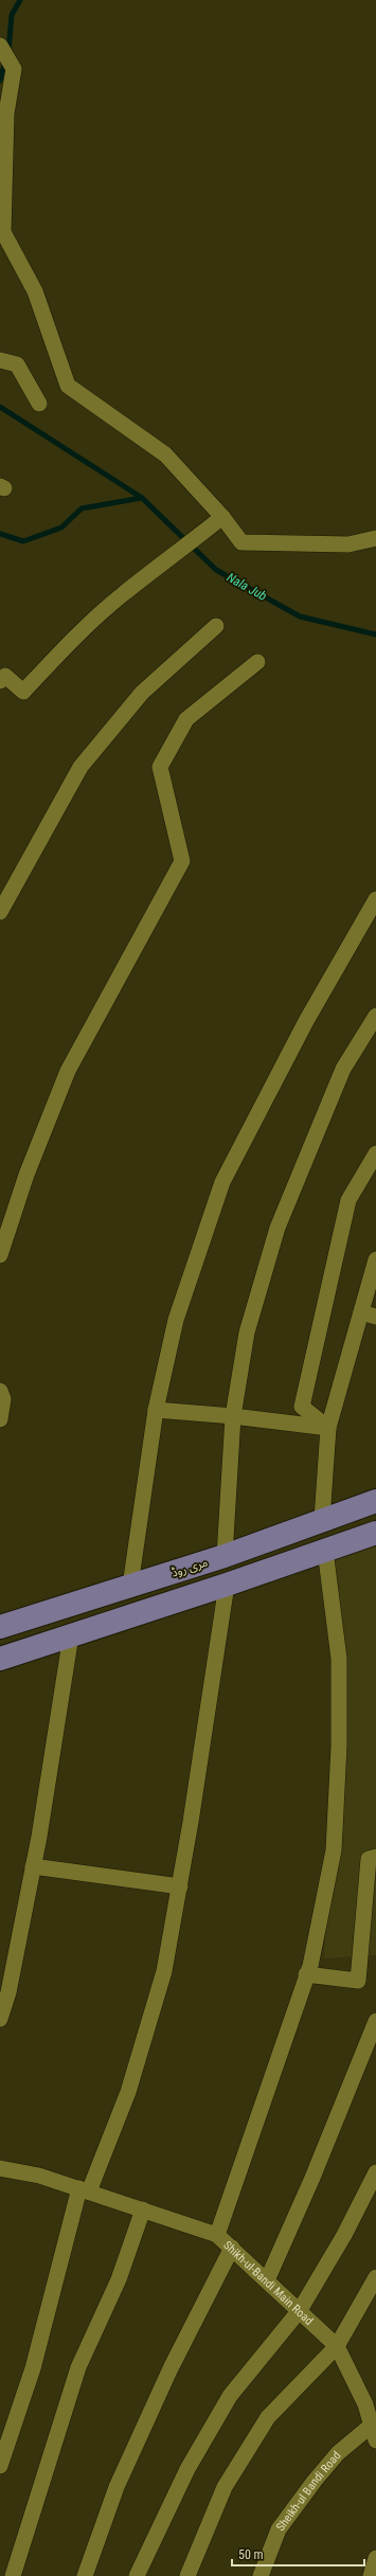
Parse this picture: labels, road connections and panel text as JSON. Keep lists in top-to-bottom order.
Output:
{
  "streets": {
    "main road": ["مری روڈ"],
    "street": ["Shikh-ul-Bandi Main Road", "Sheikh-ul Bandi Road"]
  },
  "crossings": [
    ["Shikh-ul-Bandi Main Road", "Sheikh-ul Bandi Road"]
  ],
  "water": ["Nala Jub"],
  "scale_bar": "50 m"
}
